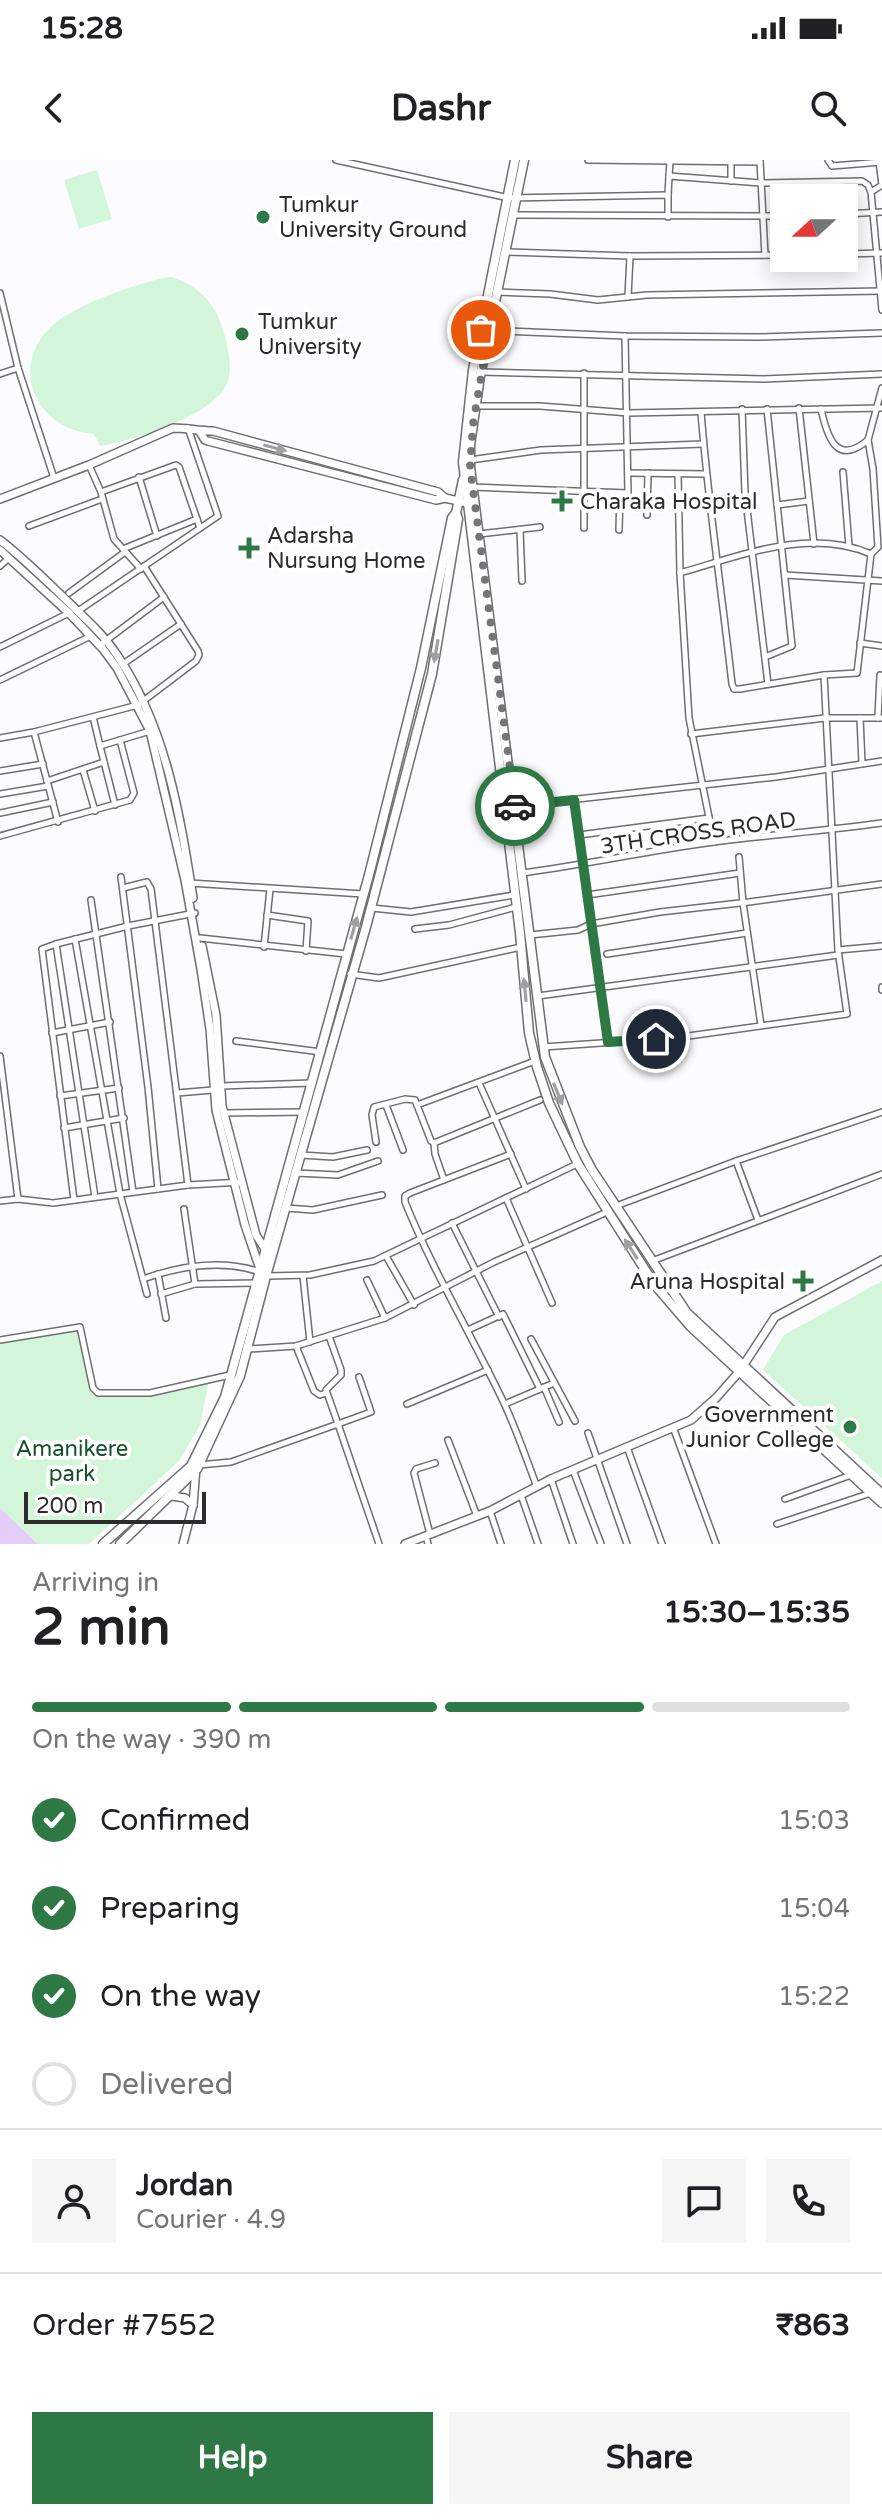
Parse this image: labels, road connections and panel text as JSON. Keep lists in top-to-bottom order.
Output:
{
  "streets": {
    "street": ["3TH CROSS ROAD"]
  },
  "parks": ["Amanikere park"],
  "places": {
    "other": ["Tumkur University Ground", "Tumkur University", "Government Junior College"],
    "health": ["Charaka Hospital", "Adarsha Nursung Home", "Aruna Hospital"]
  },
  "scale_bar": "200 m",
  "north": "left",
  "page": {
    "status": "15:28",
    "header": "Dashr",
    "scale": "200 m",
    "heading": ["2 min", "Arriving in", "15:30–15:35"],
    "panel": [
      "Jordan",
      "Courier · 4.9",
      "Order #7552",
      "₹863"
    ],
    "bar": "On the way · 390 m",
    "list": [
      ["Confirmed", "15:03"],
      ["Preparing", "15:04"],
      ["On the way", "15:22"],
      "Delivered"
    ],
    "buttons": ["Help", "Share"]
  }
}
